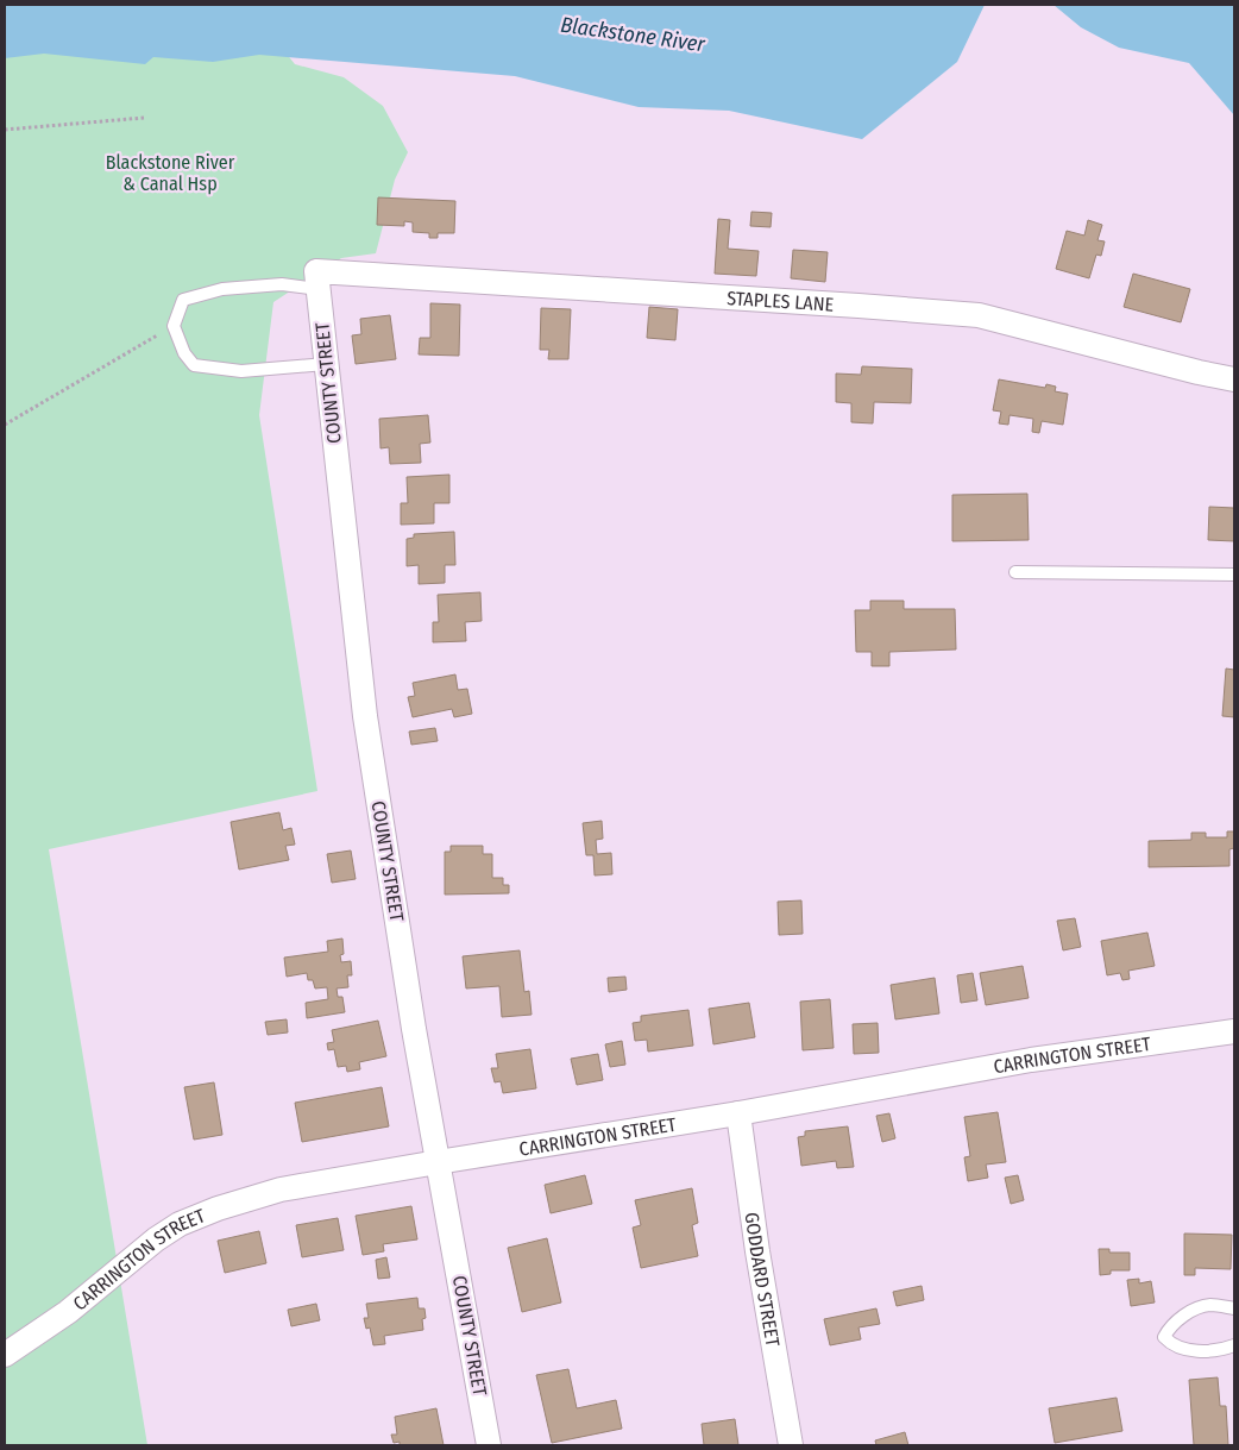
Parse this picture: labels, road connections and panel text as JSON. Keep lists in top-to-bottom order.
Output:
{
  "streets": {
    "street": [
      "STAPLES LANE",
      "COUNTY STREET",
      "CARRINGTON STREET",
      "GODDARD STREET"
    ]
  },
  "crossings": [
    ["STAPLES LANE", "COUNTY STREET"],
    ["COUNTY STREET", "CARRINGTON STREET"],
    ["CARRINGTON STREET", "GODDARD STREET"]
  ],
  "water": ["Blackstone River"],
  "parks": ["Blackstone River & Canal Hsp"]
}
